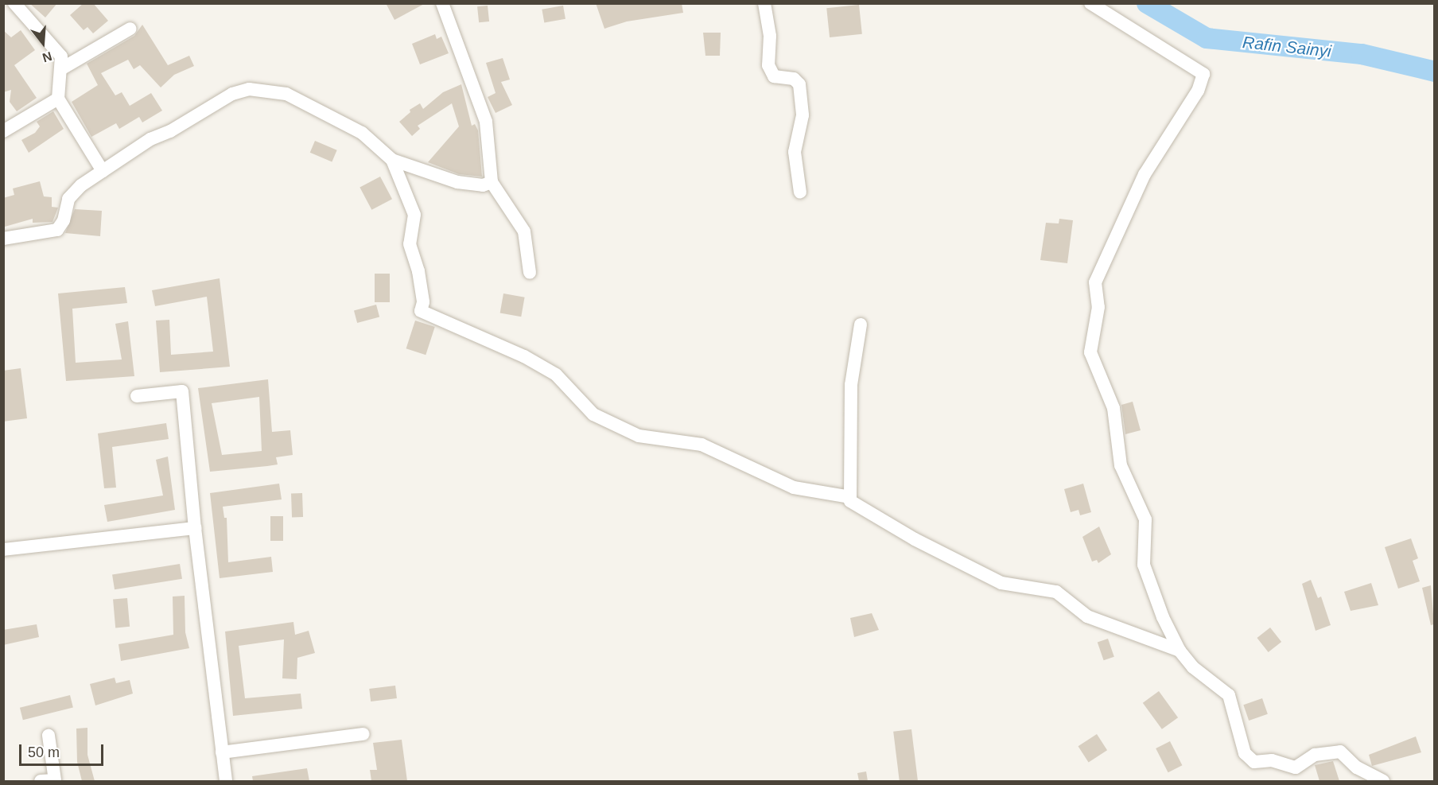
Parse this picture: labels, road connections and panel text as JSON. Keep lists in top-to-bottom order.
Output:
{
  "water": ["Rafin Sainyi"],
  "scale_bar": "50 m",
  "north": "bottom"
}
